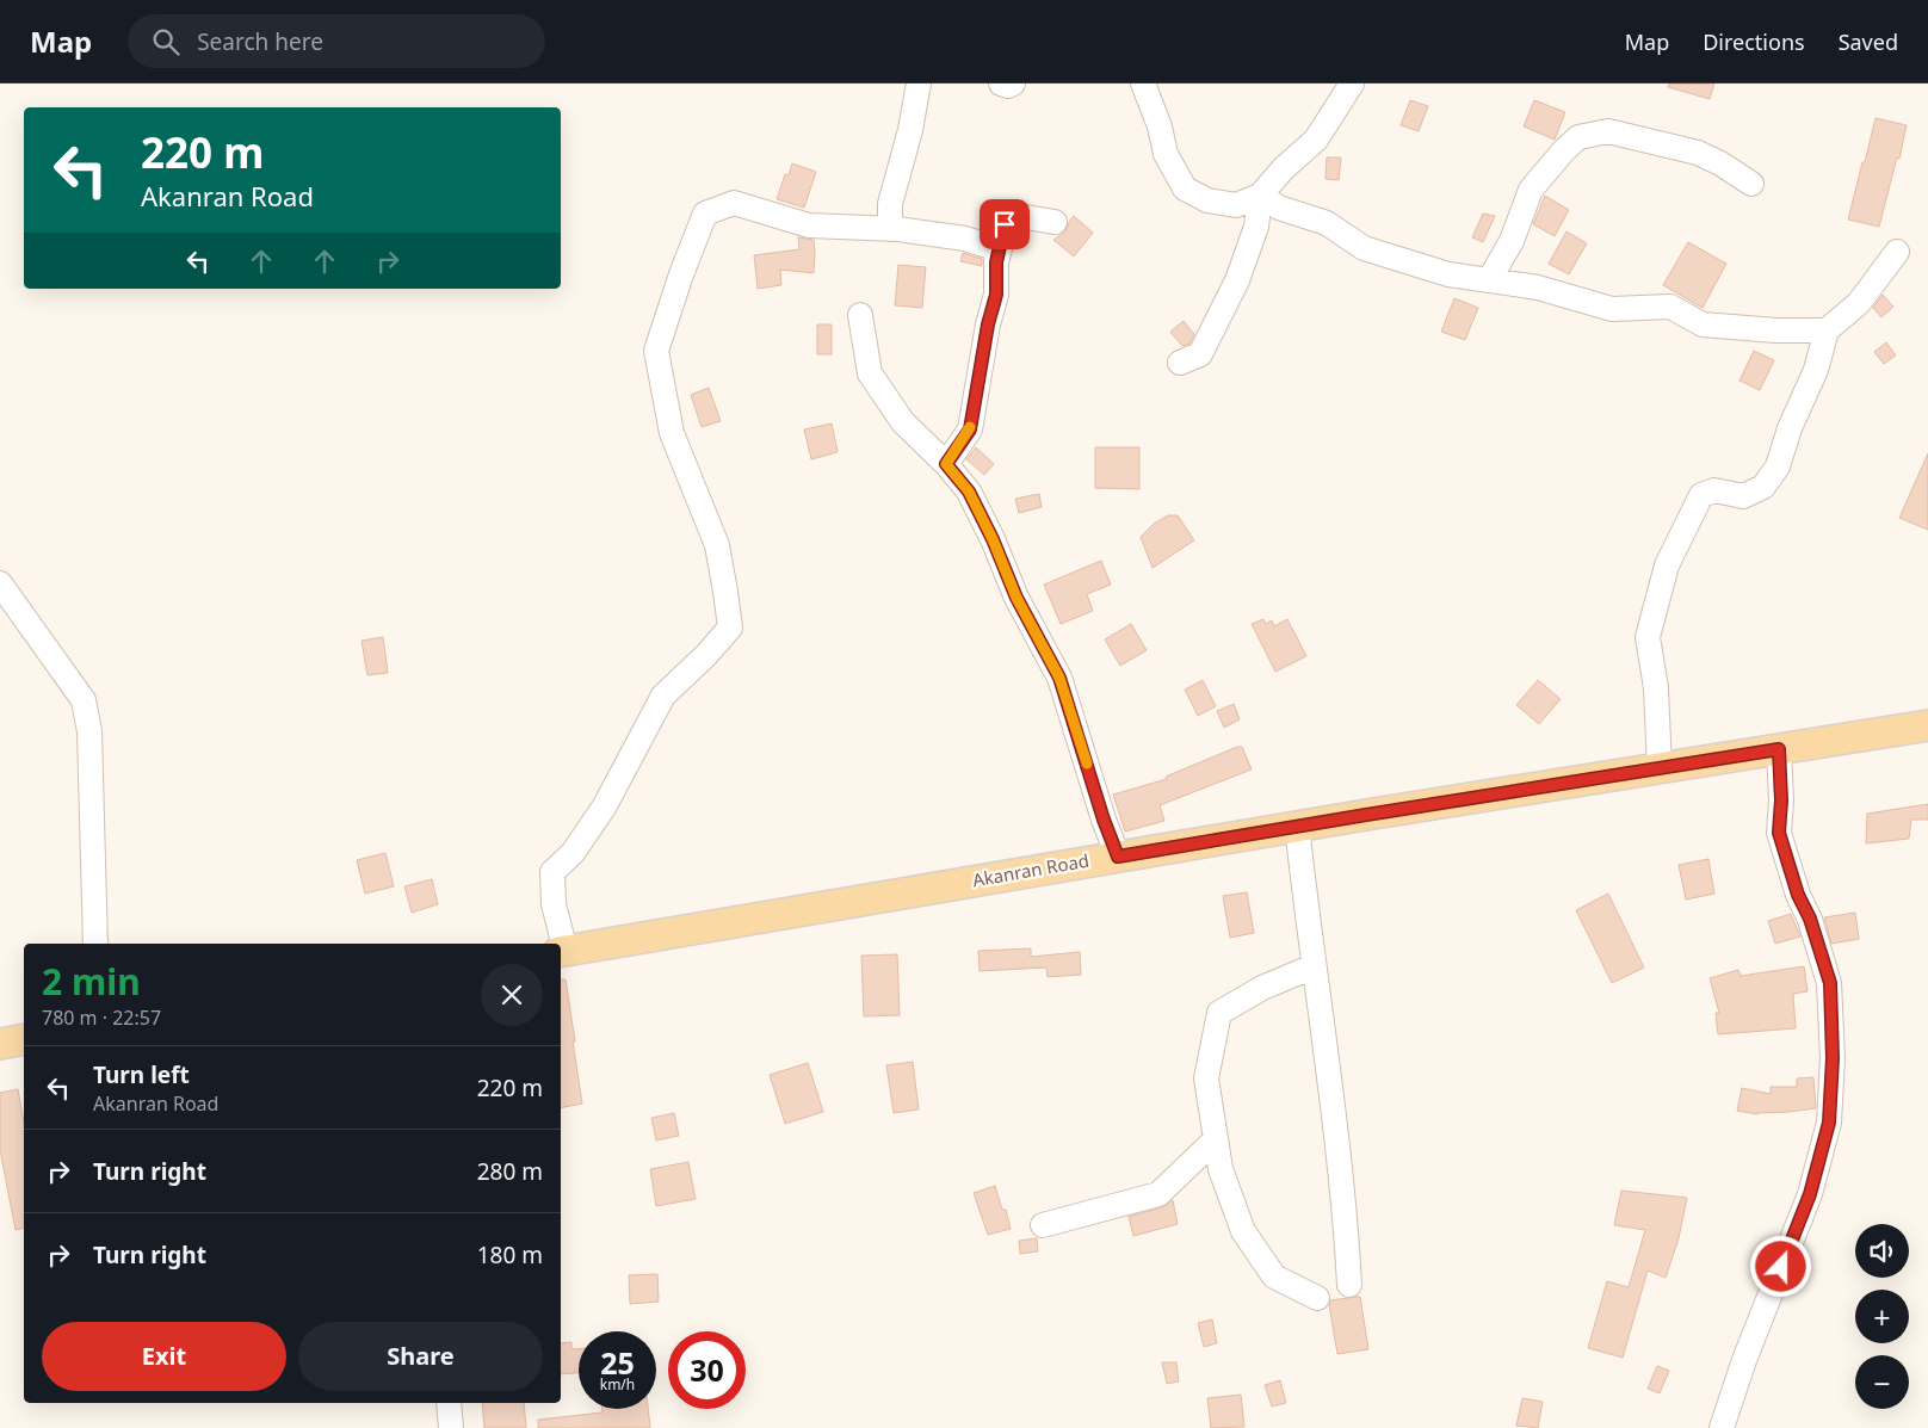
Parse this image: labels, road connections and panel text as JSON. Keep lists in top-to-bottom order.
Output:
{
  "streets": {
    "main road": ["Akanran Road"]
  },
  "page": {
    "header": "Map",
    "search": "Search here",
    "nav": ["Map", "Directions", "Saved"],
    "turn": ["220 m", "Akanran Road"],
    "heading": ["2 min", "780 m · 22:57"],
    "list": [
      {
        "name": "Turn left",
        "note": "Akanran Road",
        "value": "220 m"
      },
      {
        "name": "Turn right",
        "value": "280 m"
      },
      {
        "name": "Turn right",
        "value": "180 m"
      }
    ],
    "map_buttons": ["+", "−"],
    "buttons": ["Exit", "Share"],
    "speed": "25 km/h",
    "limit": "30"
  }
}
